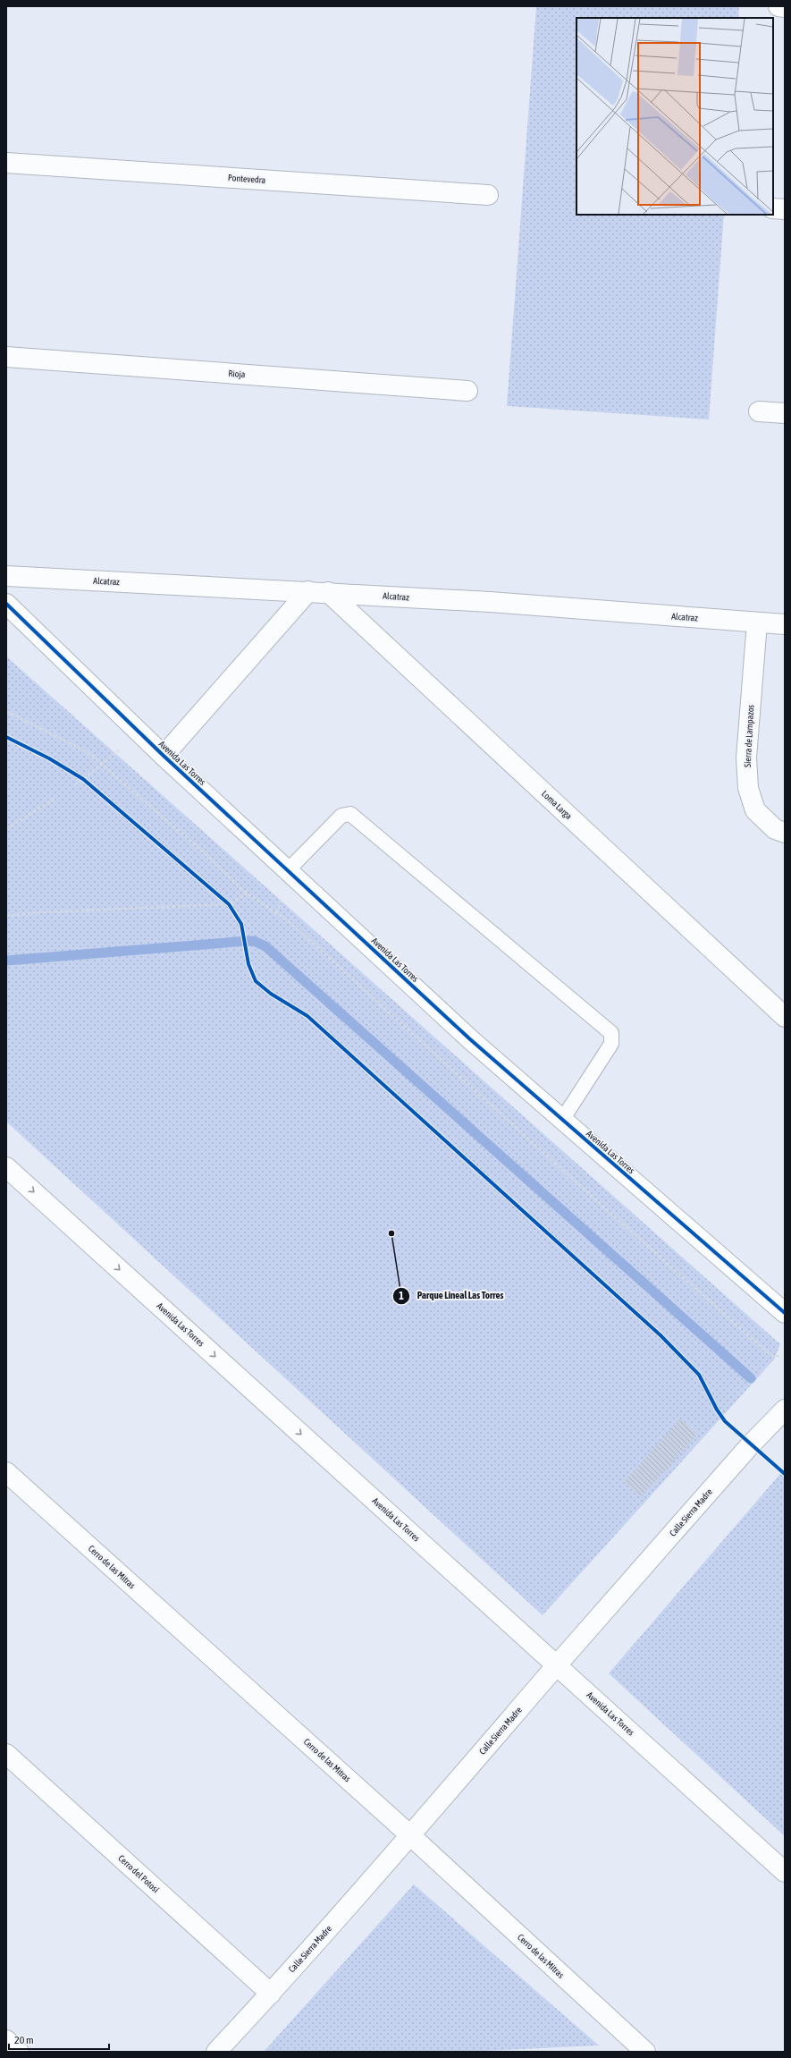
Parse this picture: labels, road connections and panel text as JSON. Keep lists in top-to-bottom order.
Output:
{
  "streets": {
    "street": [
      "Pontevedra",
      "Rioja",
      "Alcatraz",
      "Sierra de Lampazos",
      "Avenida Las Torres",
      "Loma Larga",
      "Calle Sierra Madre",
      "Cerro de las Mitras",
      "Cerro del Potosí"
    ]
  },
  "crossings": [
    ["Alcatraz", "Sierra de Lampazos"],
    ["Alcatraz", "Loma Larga"],
    ["Avenida Las Torres", "Calle Sierra Madre"],
    ["Calle Sierra Madre", "Cerro de las Mitras"],
    ["Calle Sierra Madre", "Cerro del Potosí"]
  ],
  "one_way": ["Avenida Las Torres"],
  "places": ["Parque Lineal Las Torres"],
  "scale_bar": "20 m"
}
